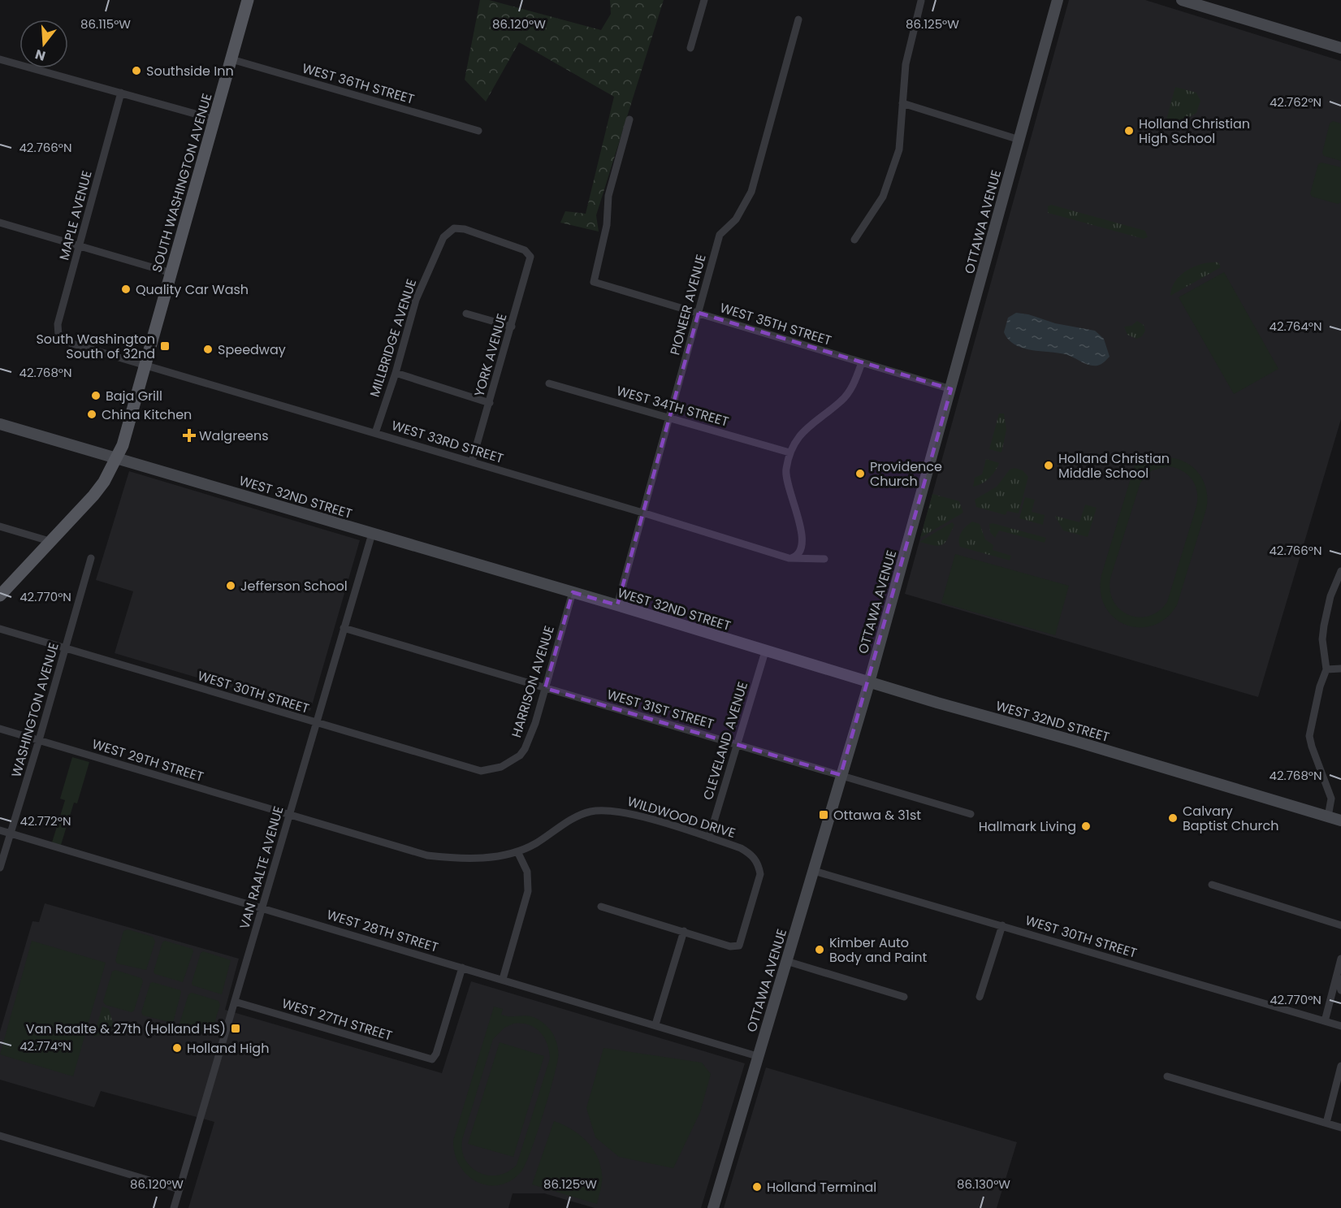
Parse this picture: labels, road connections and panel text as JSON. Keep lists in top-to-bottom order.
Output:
{
  "streets": {
    "main road": ["SOUTH WASHINGTON AVENUE"],
    "street": [
      "WEST 36TH STREET",
      "MAPLE AVENUE",
      "OTTAWA AVENUE",
      "PIONEER AVENUE",
      "WEST 35TH STREET",
      "MILLBRIDGE AVENUE",
      "YORK AVENUE",
      "WEST 34TH STREET",
      "WEST 33RD STREET",
      "WEST 32ND STREET",
      "HARRISON AVENUE",
      "WEST 30TH STREET",
      "WEST 31ST STREET",
      "WASHINGTON AVENUE",
      "CLEVELAND AVENUE",
      "WEST 29TH STREET",
      "WILDWOOD DRIVE",
      "VAN RAALTE AVENUE",
      "WEST 28TH STREET",
      "WEST 27TH STREET"
    ]
  },
  "crossings": [
    ["WEST 36TH STREET", "SOUTH WASHINGTON AVENUE"],
    ["SOUTH WASHINGTON AVENUE", "WEST 33RD STREET"],
    ["SOUTH WASHINGTON AVENUE", "WEST 32ND STREET"],
    ["MAPLE AVENUE", "WEST 33RD STREET"],
    ["OTTAWA AVENUE", "WEST 35TH STREET"],
    ["OTTAWA AVENUE", "WEST 32ND STREET"],
    ["OTTAWA AVENUE", "WEST 30TH STREET"],
    ["OTTAWA AVENUE", "WEST 31ST STREET"],
    ["OTTAWA AVENUE", "WEST 28TH STREET"],
    ["PIONEER AVENUE", "WEST 35TH STREET"],
    ["PIONEER AVENUE", "WEST 34TH STREET"],
    ["PIONEER AVENUE", "WEST 33RD STREET"],
    ["PIONEER AVENUE", "WEST 32ND STREET"],
    ["MILLBRIDGE AVENUE", "YORK AVENUE"],
    ["MILLBRIDGE AVENUE", "WEST 33RD STREET"],
    ["YORK AVENUE", "WEST 33RD STREET"],
    ["WEST 32ND STREET", "HARRISON AVENUE"],
    ["WEST 32ND STREET", "CLEVELAND AVENUE"],
    ["WEST 32ND STREET", "VAN RAALTE AVENUE"],
    ["HARRISON AVENUE", "WEST 30TH STREET"],
    ["HARRISON AVENUE", "WEST 31ST STREET"],
    ["WEST 30TH STREET", "WASHINGTON AVENUE"],
    ["WEST 30TH STREET", "VAN RAALTE AVENUE"],
    ["WEST 31ST STREET", "CLEVELAND AVENUE"],
    ["WEST 31ST STREET", "VAN RAALTE AVENUE"],
    ["WASHINGTON AVENUE", "WEST 29TH STREET"],
    ["WASHINGTON AVENUE", "WEST 28TH STREET"],
    ["CLEVELAND AVENUE", "WILDWOOD DRIVE"],
    ["WEST 29TH STREET", "WILDWOOD DRIVE"],
    ["WEST 29TH STREET", "VAN RAALTE AVENUE"],
    ["WILDWOOD DRIVE", "VAN RAALTE AVENUE"],
    ["VAN RAALTE AVENUE", "WEST 28TH STREET"],
    ["VAN RAALTE AVENUE", "WEST 27TH STREET"],
    ["WEST 28TH STREET", "WEST 27TH STREET"]
  ],
  "places": {
    "other": [
      "Southside Inn",
      "Holland Christian High School",
      "Quality Car Wash",
      "Speedway",
      "Baja Grill",
      "China Kitchen",
      "Holland Christian Middle School",
      "Providence Church",
      "Jefferson School",
      "Calvary Baptist Church",
      "Hallmark Living",
      "Kimber Auto Body and Paint",
      "Holland High",
      "Holland Terminal"
    ],
    "transit": ["South Washington South of 32nd", "Ottawa & 31st", "Van Raalte & 27th (Holland HS)"],
    "health": ["Walgreens"]
  },
  "north": "bottom",
  "coordinates": [
    "86.115°W",
    "86.120°W",
    "86.125°W",
    "42.762°N",
    "42.766°N",
    "42.764°N",
    "42.768°N",
    "42.770°N",
    "42.772°N",
    "42.774°N",
    "86.130°W"
  ]
}
